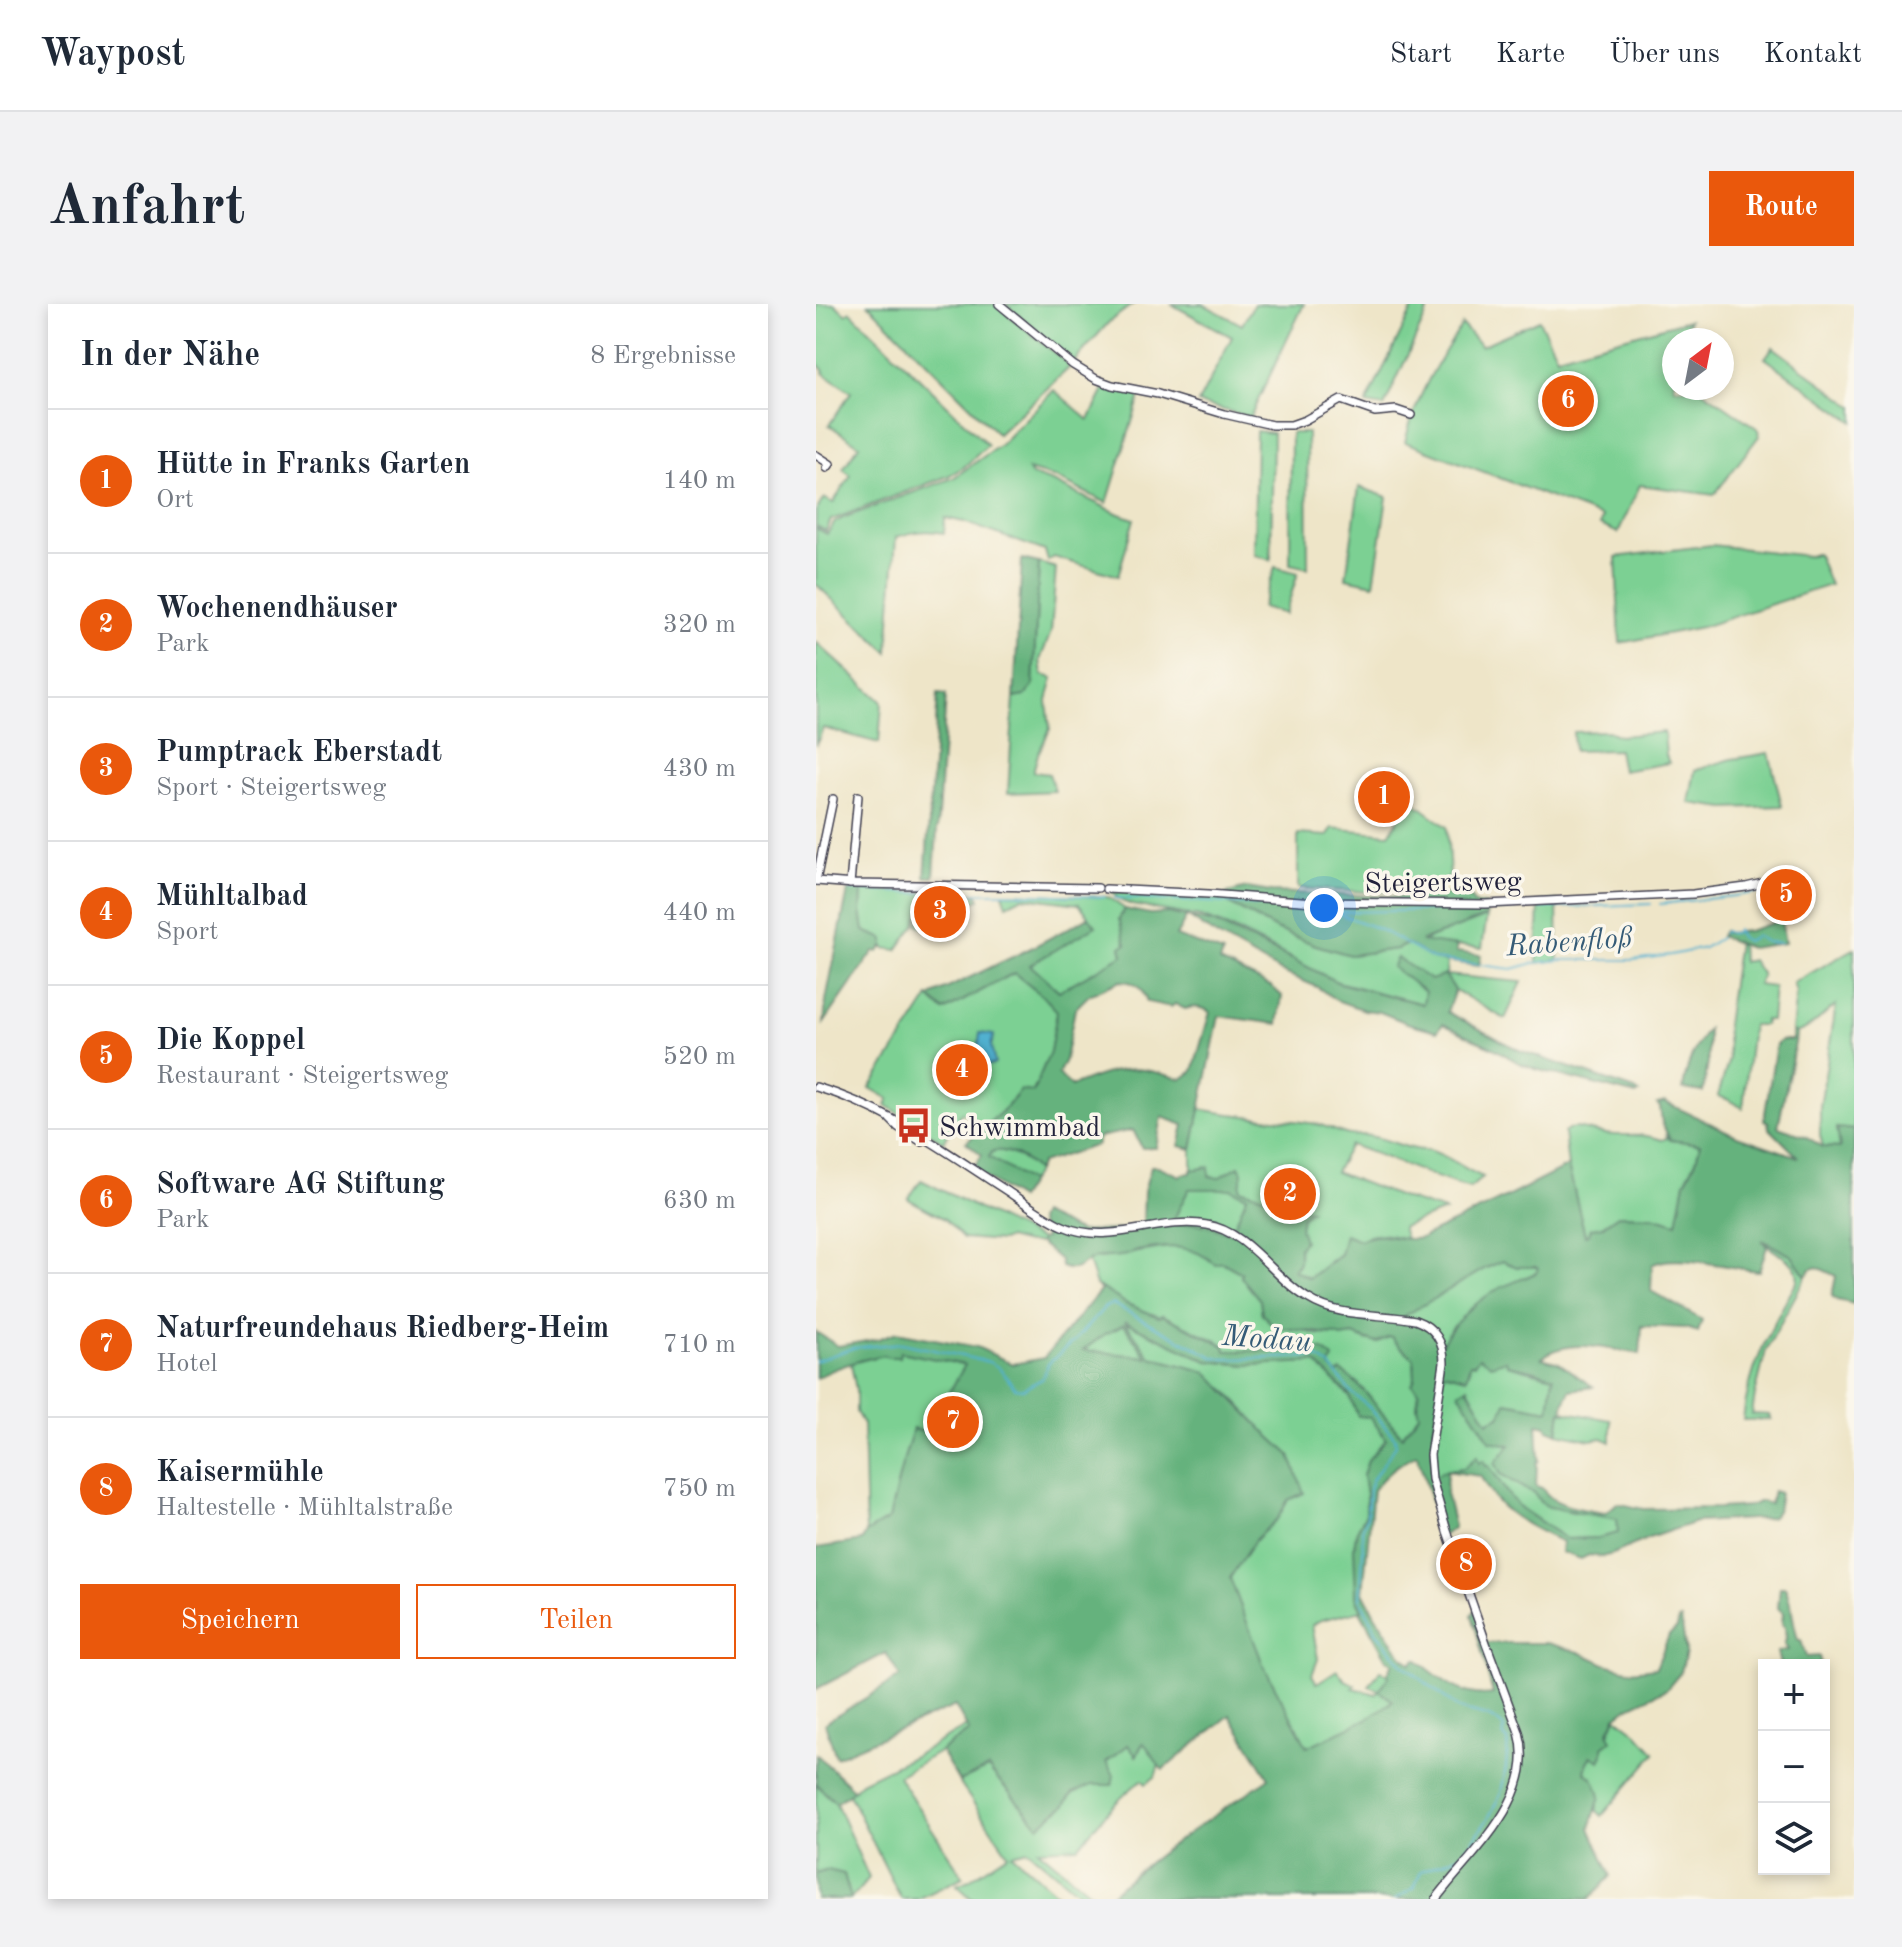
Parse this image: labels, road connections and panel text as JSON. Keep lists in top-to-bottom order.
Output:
{
  "streets": {
    "street": ["Steigertsweg"]
  },
  "water": ["Rabenfloß", "Modau"],
  "places": {
    "bus stop": ["Schwimmbad"]
  },
  "north": "top right",
  "page": {
    "header": "Waypost",
    "nav": [
      "Start",
      "Karte",
      "Über uns",
      "Kontakt"
    ],
    "buttons": [
      "Route",
      ["Speichern", "Teilen"]
    ],
    "title": "Anfahrt",
    "heading": ["In der Nähe", "8 Ergebnisse"],
    "pins": [
      "6",
      "1",
      "5",
      "3",
      "4",
      "2",
      "7",
      "8"
    ],
    "list": [
      {
        "mark": "1",
        "name": "Hütte in Franks Garten",
        "note": "Ort",
        "value": "140 m"
      },
      {
        "mark": "2",
        "name": "Wochenendhäuser",
        "note": "Park",
        "value": "320 m"
      },
      {
        "mark": "3",
        "name": "Pumptrack Eberstadt",
        "note": "Sport · Steigertsweg",
        "value": "430 m"
      },
      {
        "mark": "4",
        "name": "Mühltalbad",
        "note": "Sport",
        "value": "440 m"
      },
      {
        "mark": "5",
        "name": "Die Koppel",
        "note": "Restaurant · Steigertsweg",
        "value": "520 m"
      },
      {
        "mark": "6",
        "name": "Software AG Stiftung",
        "note": "Park",
        "value": "630 m"
      },
      {
        "mark": "7",
        "name": "Naturfreundehaus Riedberg-Heim",
        "note": "Hotel",
        "value": "710 m"
      },
      {
        "mark": "8",
        "name": "Kaisermühle",
        "note": "Haltestelle · Mühltalstraße",
        "value": "750 m"
      }
    ],
    "map_buttons": ["+", "−"]
  }
}
